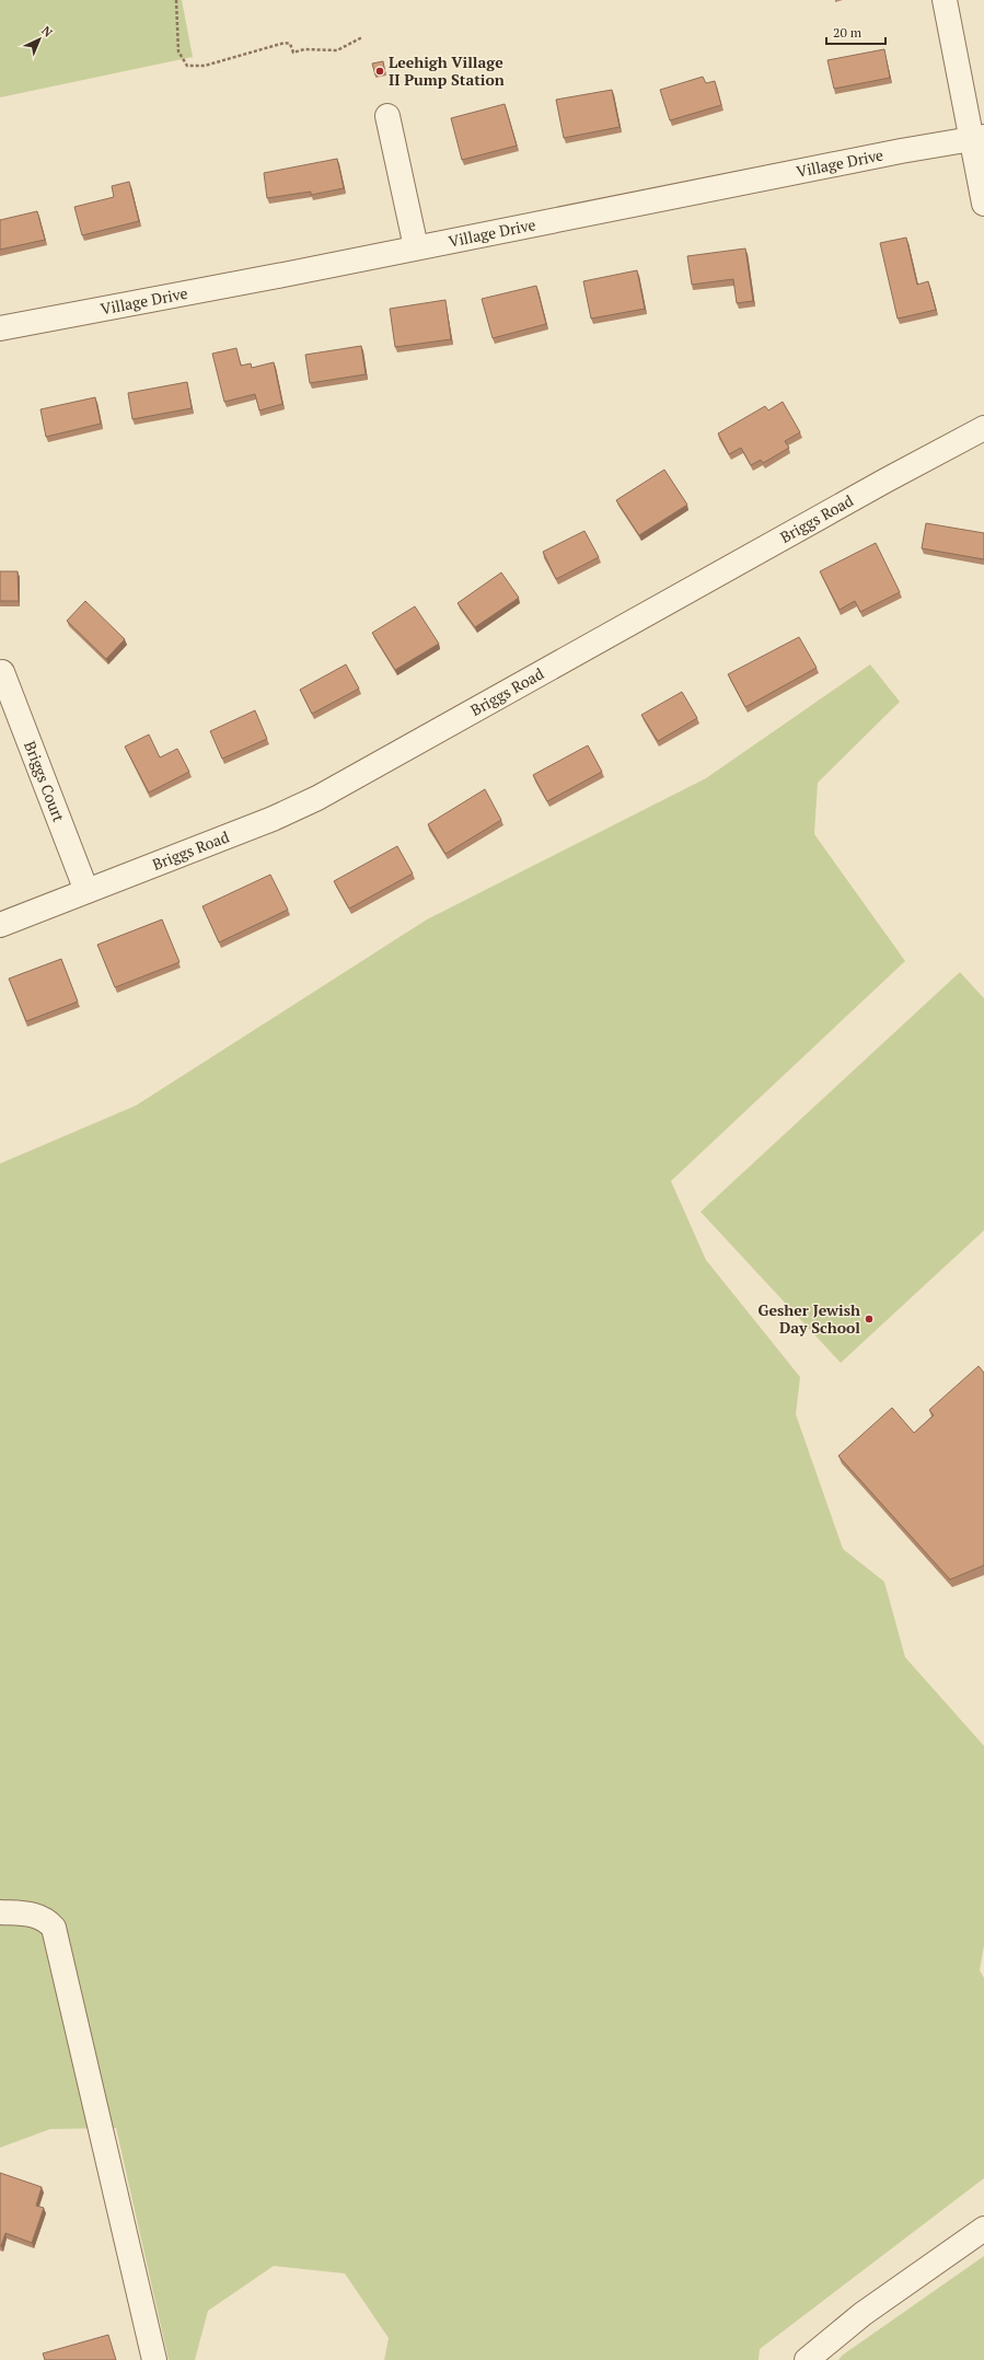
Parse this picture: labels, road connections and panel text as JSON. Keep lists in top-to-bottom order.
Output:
{
  "streets": {
    "street": ["Village Drive", "Briggs Road", "Briggs Court"]
  },
  "crossings": [
    ["Briggs Road", "Briggs Court"]
  ],
  "places": ["Leehigh Village II Pump Station", "Gesher Jewish Day School"],
  "scale_bar": "20 m",
  "north": "top right"
}
